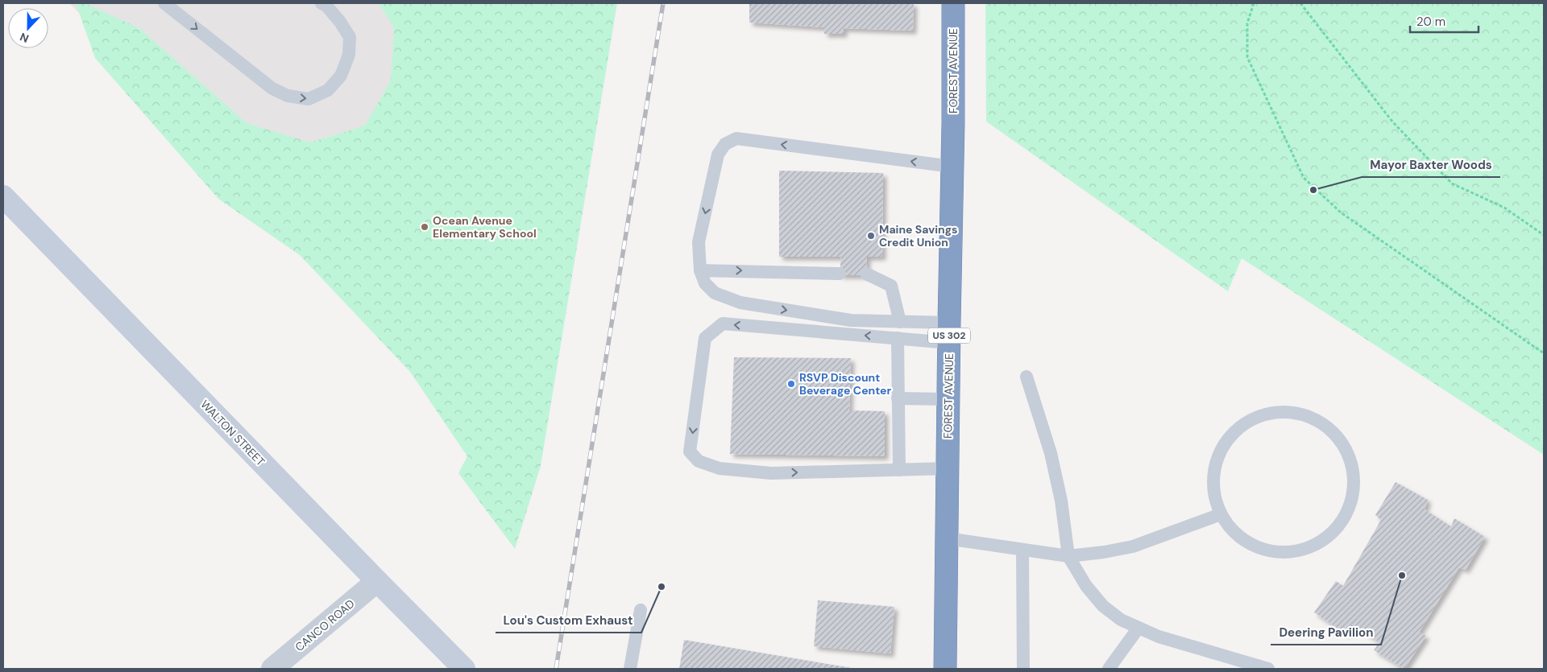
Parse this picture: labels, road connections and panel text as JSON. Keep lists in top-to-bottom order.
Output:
{
  "streets": {
    "highway": ["FOREST AVENUE", "US 302"],
    "street": ["WALTON STREET", "CANCO ROAD"]
  },
  "crossings": [
    ["WALTON STREET", "CANCO ROAD"]
  ],
  "places": [
    "Mayor Baxter Woods",
    "Ocean Avenue Elementary School",
    "Maine Savings Credit Union",
    "RSVP Discount Beverage Center",
    "Deering Pavilion",
    "Lou's Custom Exhaust"
  ],
  "scale_bar": "20 m",
  "north": "bottom"
}
